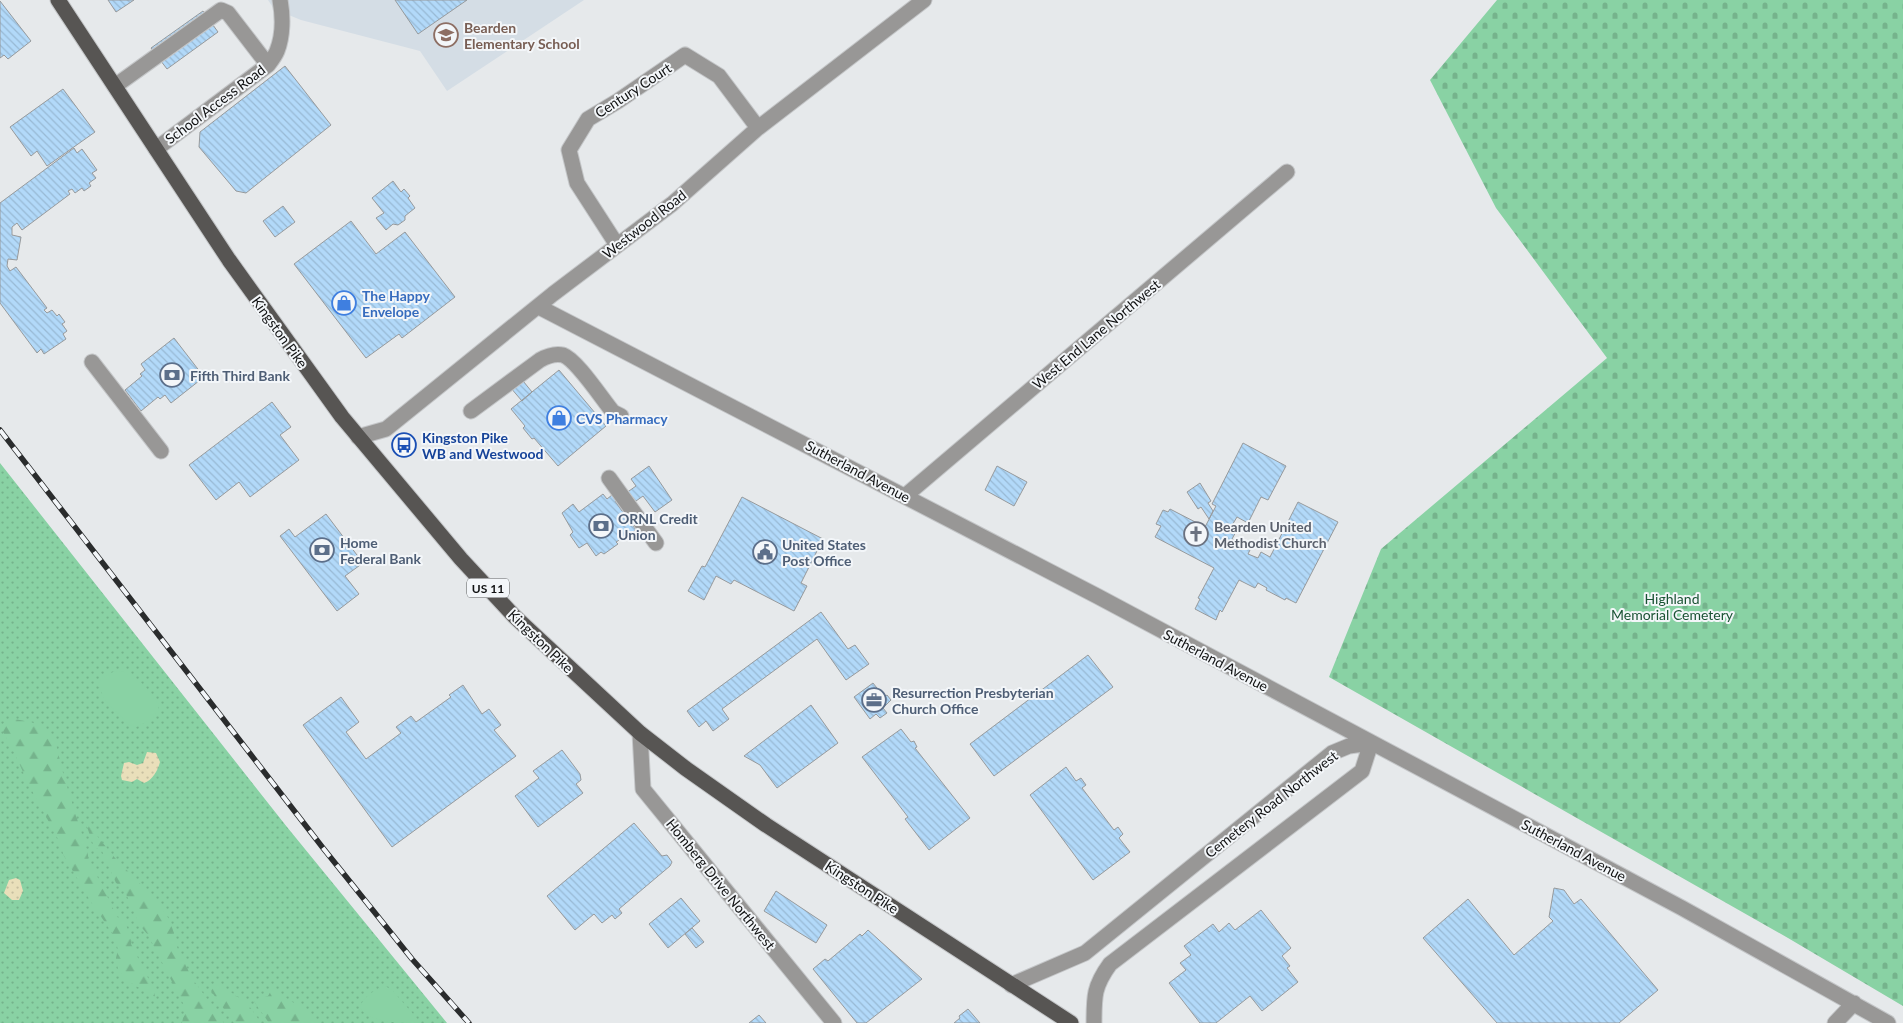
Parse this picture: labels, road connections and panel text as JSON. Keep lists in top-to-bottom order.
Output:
{
  "streets": {
    "main road": ["Kingston Pike", "US 11"],
    "street": [
      "Century Court",
      "School Access Road",
      "Westwood Road",
      "West End Lane Northwest",
      "Sutherland Avenue",
      "Cemetery Road Northwest",
      "Homberg Drive Northwest"
    ]
  },
  "crossings": [
    ["Century Court", "Westwood Road"],
    ["School Access Road", "Kingston Pike"],
    ["Westwood Road", "Kingston Pike"],
    ["Westwood Road", "Sutherland Avenue"],
    ["Kingston Pike", "Cemetery Road Northwest"],
    ["Kingston Pike", "Homberg Drive Northwest"],
    ["West End Lane Northwest", "Sutherland Avenue"],
    ["Sutherland Avenue", "Cemetery Road Northwest"]
  ],
  "parks": ["Highland Memorial Cemetery"],
  "places": {
    "school or university": ["Bearden Elementary School"],
    "shop": ["The Happy Envelope", "CVS Pharmacy"],
    "bank": ["Fifth Third Bank", "ORNL Credit Union", "Home Federal Bank"],
    "bus stop": ["Kingston Pike WB and Westwood"],
    "church": ["Bearden United Methodist Church"],
    "public building": ["United States Post Office"],
    "office": ["Resurrection Presbyterian Church Office"]
  }
}
